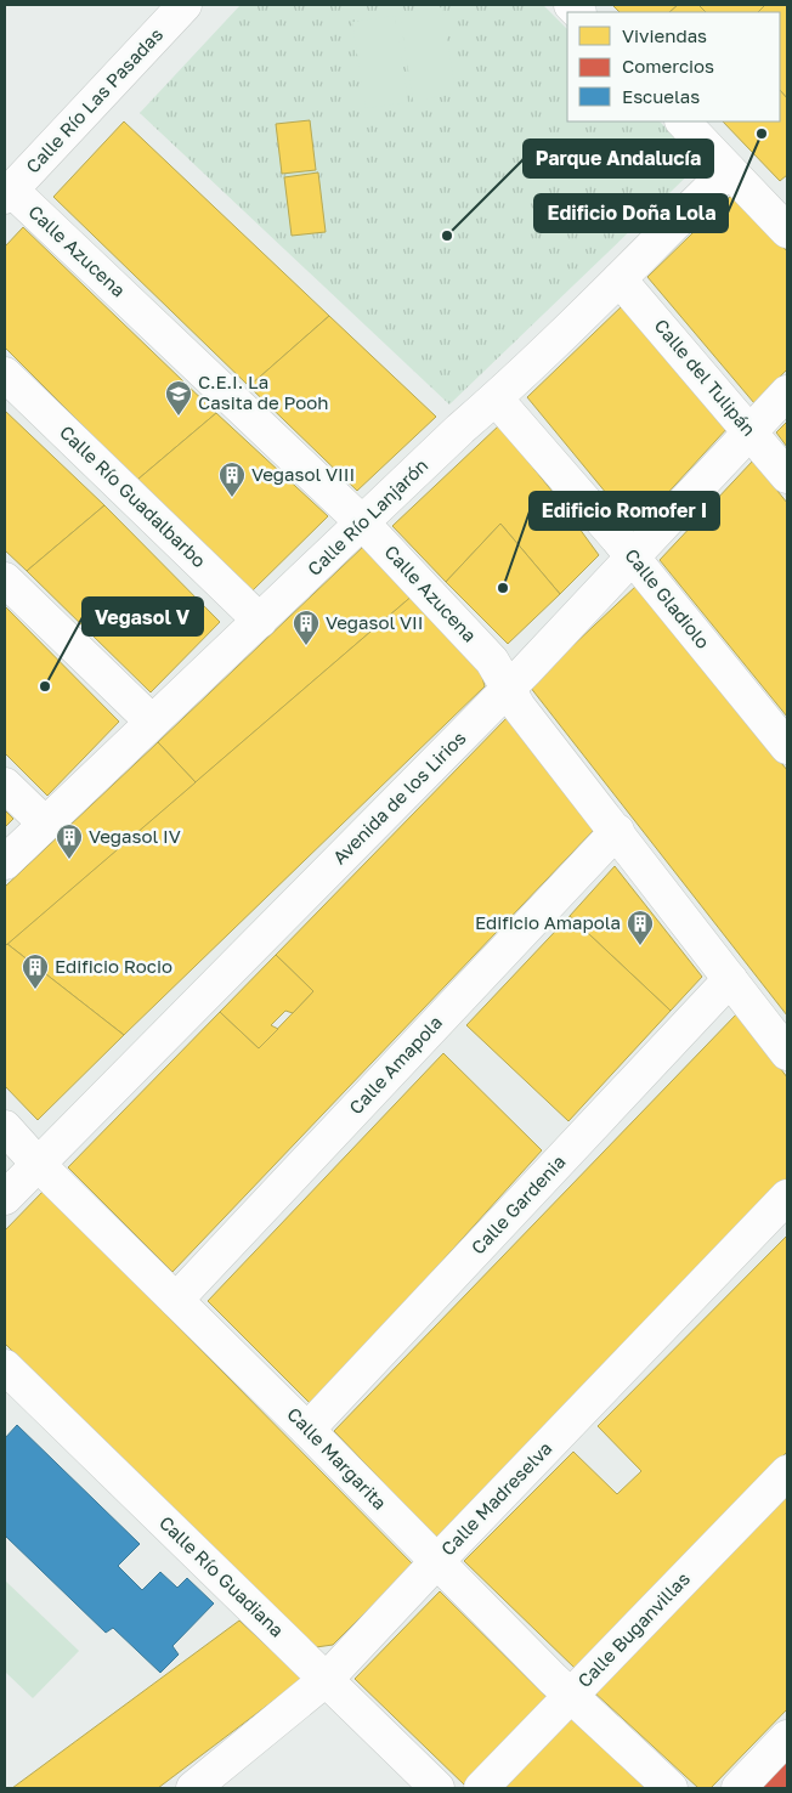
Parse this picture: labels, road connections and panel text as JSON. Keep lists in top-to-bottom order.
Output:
{
  "streets": {
    "street": [
      "Calle Río Las Pasadas",
      "Calle Azucena",
      "Calle del Tulipán",
      "Calle Río Guadalbarbo",
      "Calle Río Lanjarón",
      "Calle Gladiolo",
      "Avenida de los Lirios",
      "Calle Amapola",
      "Calle Gardenia",
      "Calle Margarita",
      "Calle Madreselva",
      "Calle Río Guadiana",
      "Calle Buganvillas"
    ]
  },
  "crossings": [
    ["Calle Río Las Pasadas", "Calle Azucena"],
    ["Calle Azucena", "Calle Río Lanjarón"],
    ["Calle Azucena", "Avenida de los Lirios"],
    ["Calle Azucena", "Calle Amapola"],
    ["Calle Azucena", "Calle Gardenia"],
    ["Calle del Tulipán", "Calle Río Lanjarón"],
    ["Calle del Tulipán", "Avenida de los Lirios"],
    ["Calle Río Guadalbarbo", "Calle Río Lanjarón"],
    ["Calle Río Lanjarón", "Calle Gladiolo"],
    ["Calle Gladiolo", "Avenida de los Lirios"],
    ["Avenida de los Lirios", "Calle Margarita"],
    ["Calle Amapola", "Calle Margarita"],
    ["Calle Gardenia", "Calle Margarita"],
    ["Calle Margarita", "Calle Madreselva"],
    ["Calle Margarita", "Calle Buganvillas"],
    ["Calle Madreselva", "Calle Río Guadiana"]
  ],
  "places": {
    "other": [
      "Edificio Doña Lola",
      "Parque Andalucía",
      "Edificio Romofer I",
      "Vegasol V"
    ],
    "school or university": ["C.E.I. La Casita de Pooh"],
    "building": [
      "Vegasol VIII",
      "Vegasol VII",
      "Vegasol IV",
      "Edificio Amapola",
      "Edificio Rocio"
    ]
  },
  "legend": ["Viviendas", "Comercios", "Escuelas"]
}
